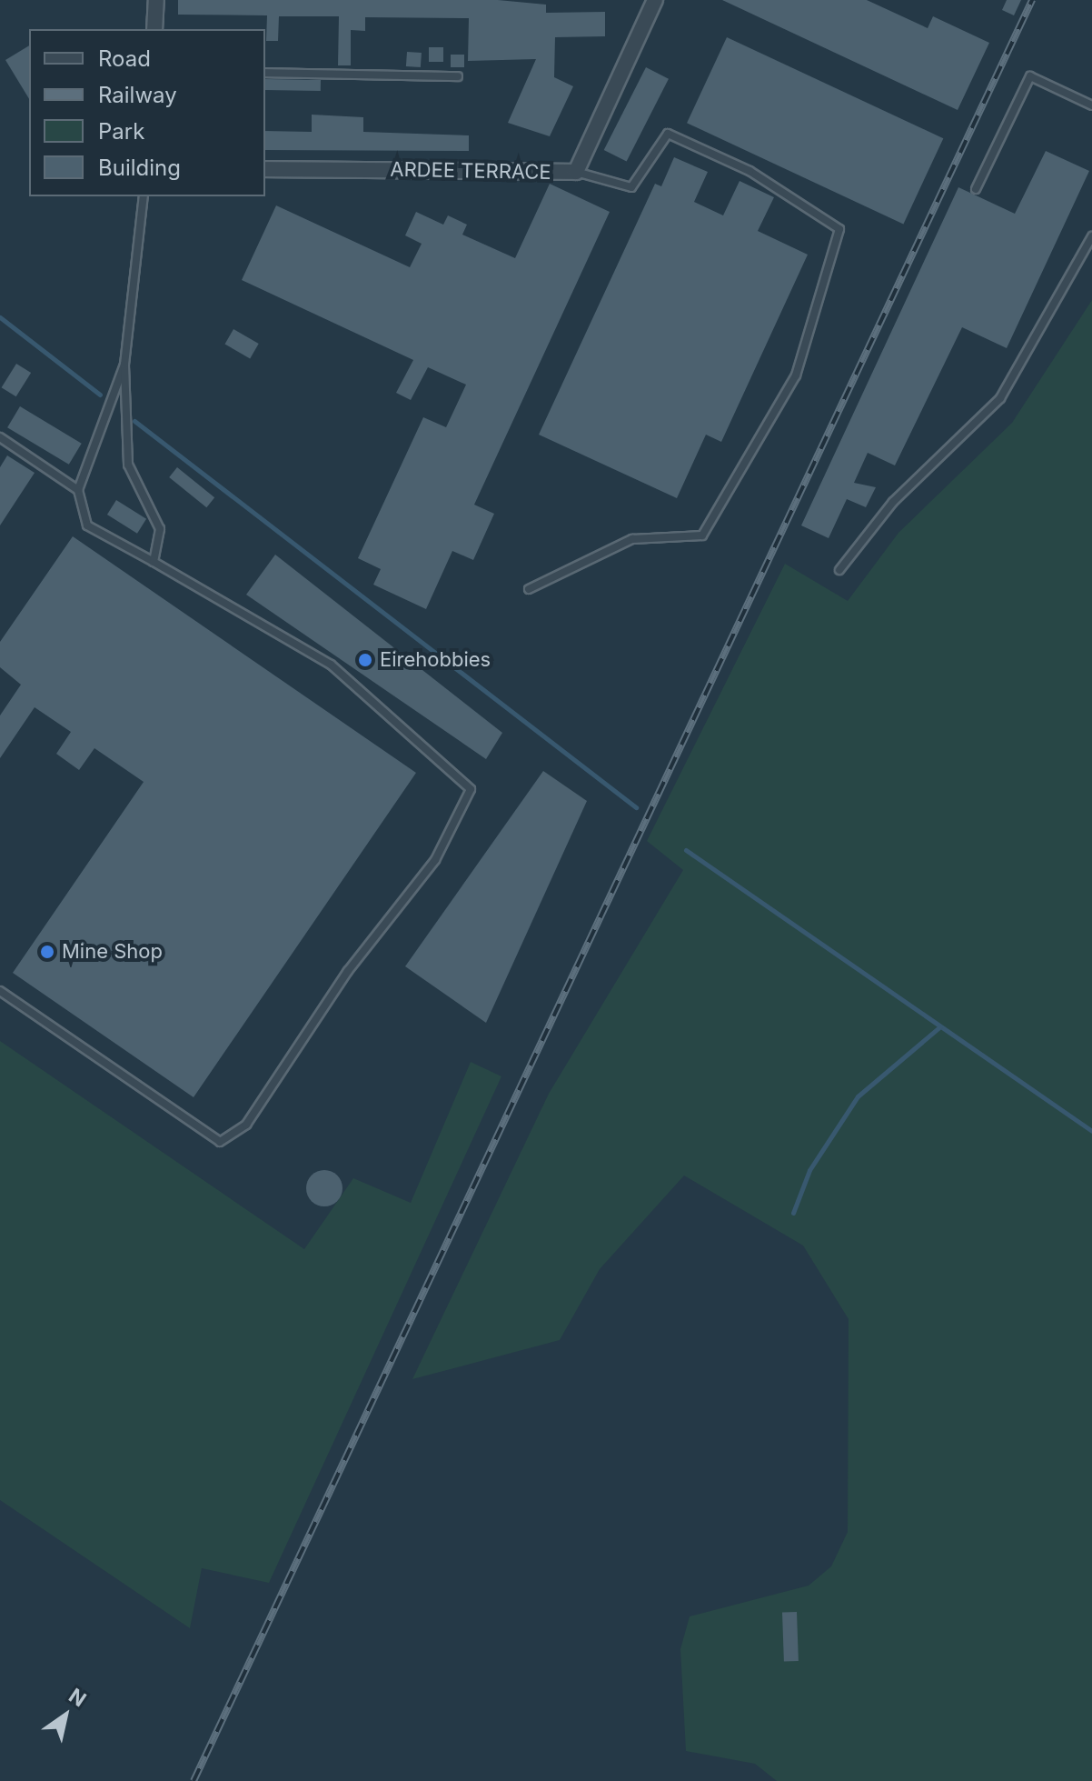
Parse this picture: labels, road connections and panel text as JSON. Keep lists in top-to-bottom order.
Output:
{
  "streets": {
    "street": ["ARDEE TERRACE"]
  },
  "places": ["Eirehobbies", "Mine Shop"],
  "legend": [
    "Road",
    "Railway",
    "Park",
    "Building"
  ],
  "north": "top right"
}
